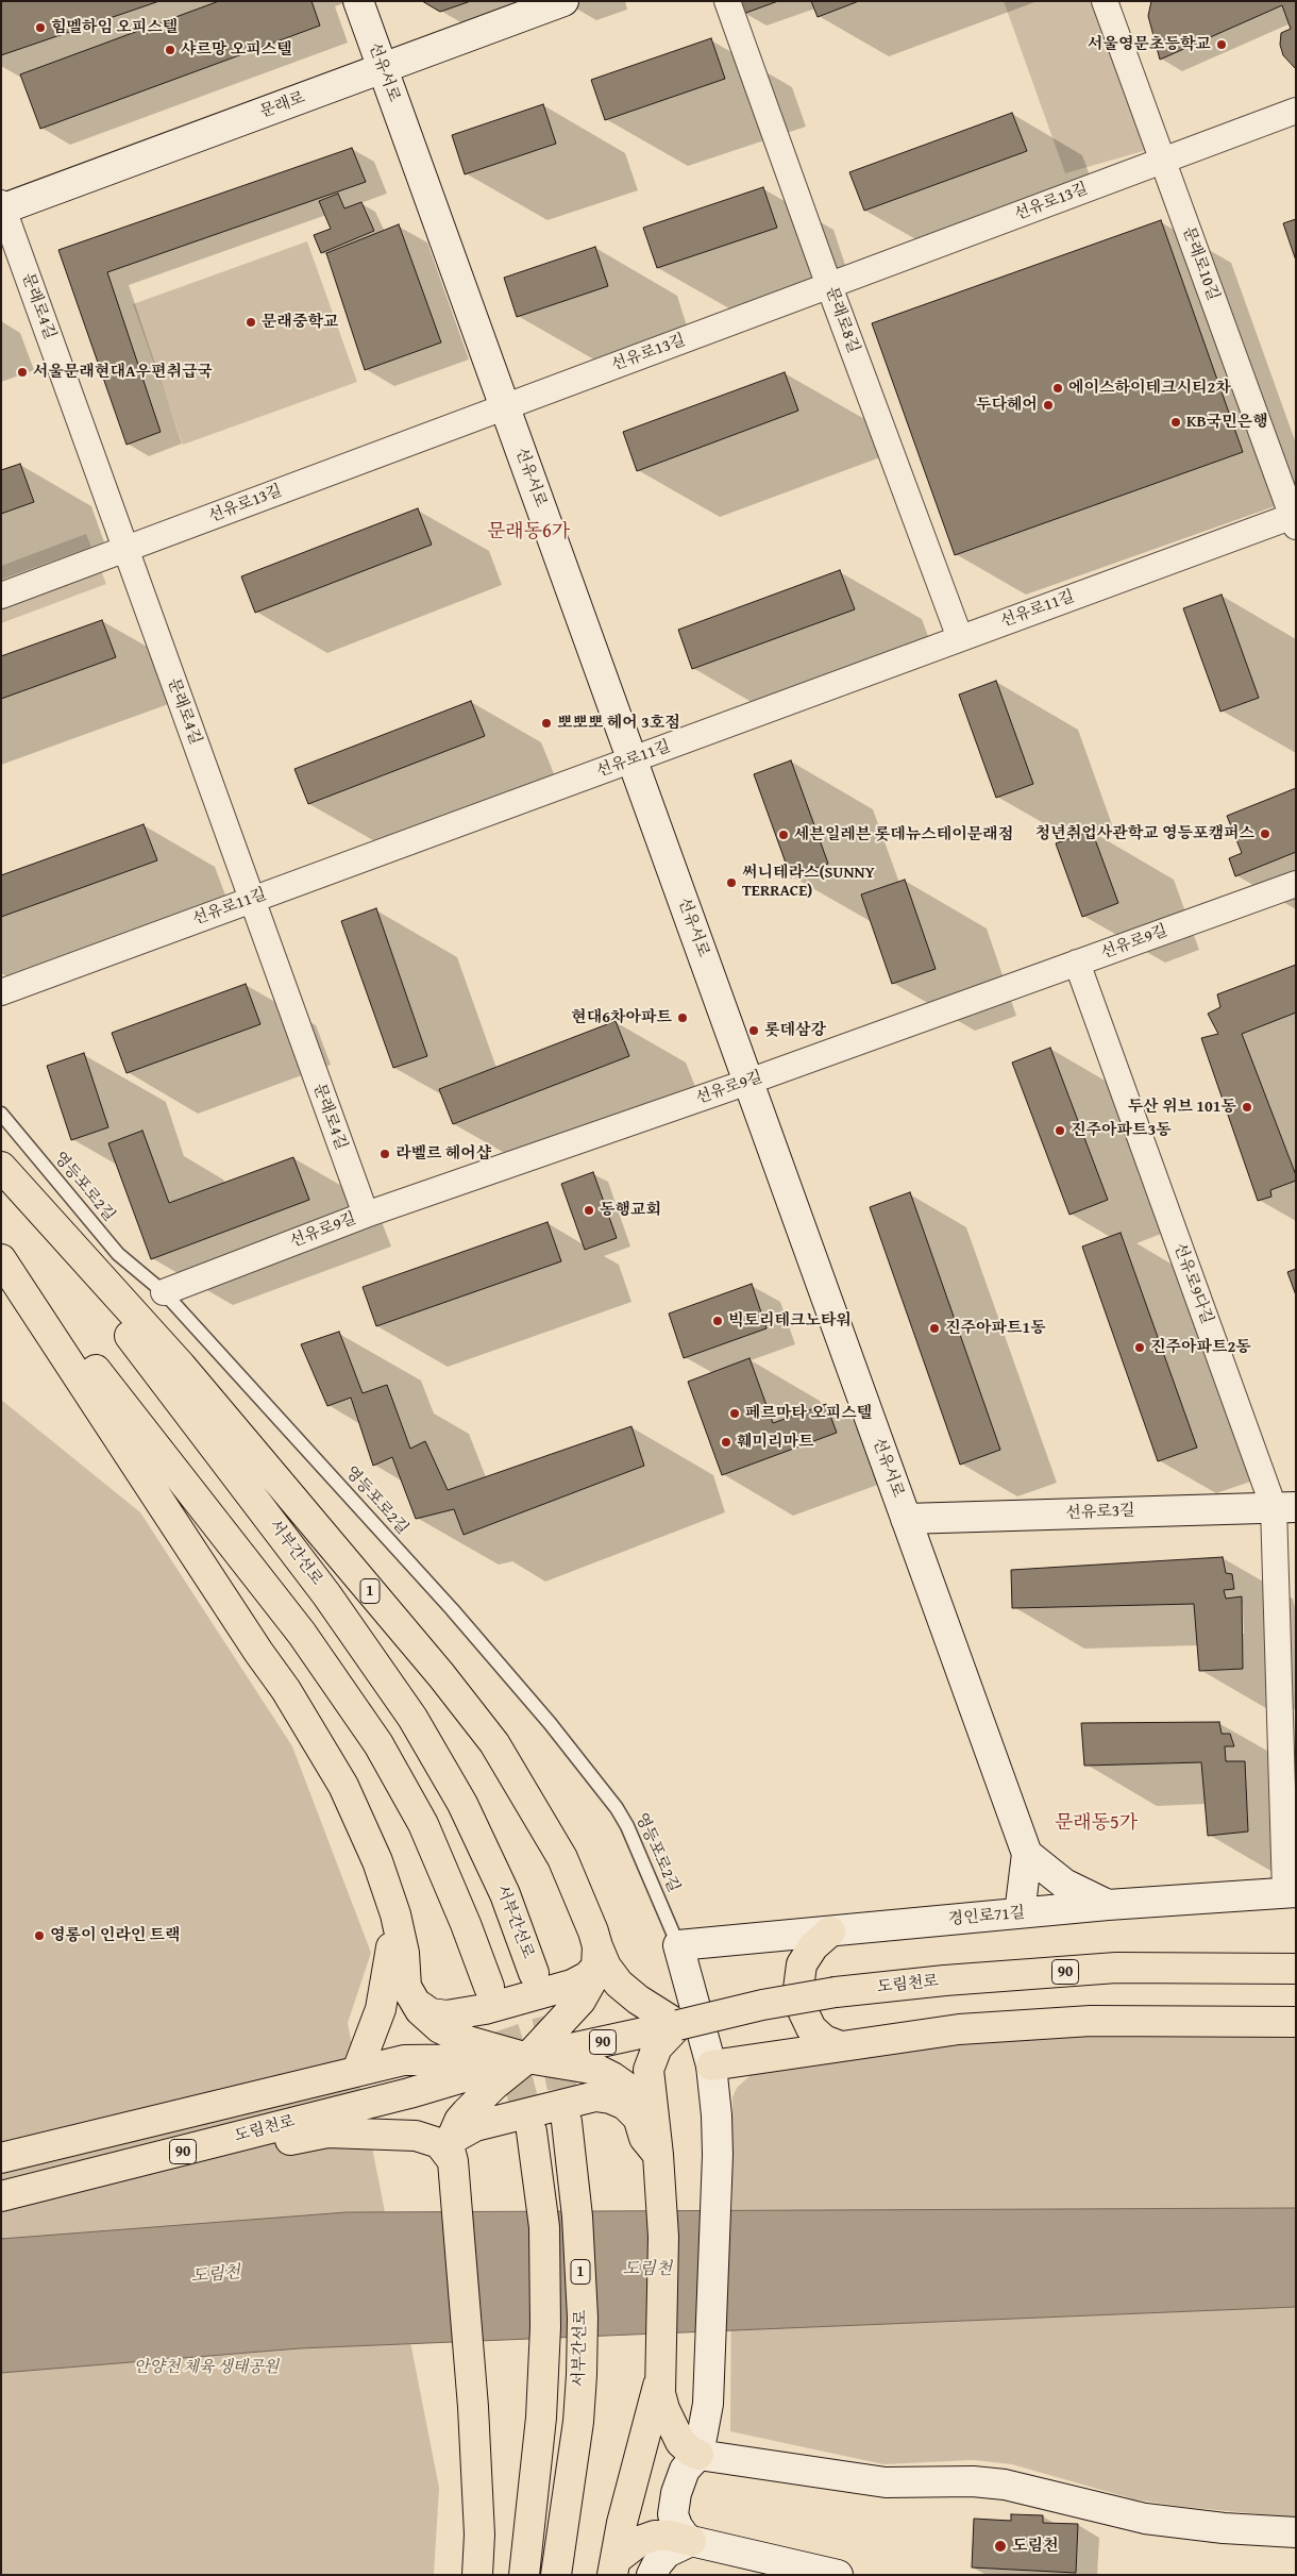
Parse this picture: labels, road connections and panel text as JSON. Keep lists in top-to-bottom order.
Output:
{
  "streets": {
    "main road": [
      "서부간선로",
      "1",
      "90",
      "도림천로"
    ],
    "street": [
      "선유서로",
      "문래로",
      "선유로13길",
      "문래로10길",
      "문래로4길",
      "문래로8길",
      "선유로11길",
      "선유로9길",
      "선유로9다길",
      "선유로3길",
      "경인로71길"
    ],
    "lane": ["영등포로2길"]
  },
  "crossings": [
    ["선유서로", "문래로"],
    ["선유서로", "선유로13길"],
    ["선유서로", "선유로11길"],
    ["선유서로", "선유로9길"],
    ["선유서로", "선유로3길"],
    ["선유서로", "경인로71길"],
    ["문래로", "문래로4길"],
    ["선유로13길", "문래로10길"],
    ["선유로13길", "문래로4길"],
    ["선유로13길", "문래로8길"],
    ["문래로10길", "선유로11길"],
    ["문래로4길", "선유로11길"],
    ["문래로4길", "선유로9길"],
    ["문래로8길", "선유로11길"],
    ["선유로9길", "영등포로2길"],
    ["선유로9길", "선유로9다길"],
    ["영등포로2길", "경인로71길"],
    ["선유로9다길", "선유로3길"],
    ["선유로9다길", "경인로71길"],
    ["서부간선로", "1"],
    ["1", "도림천로"]
  ],
  "districts": ["문래동6가", "문래동5가"],
  "water": ["도림천"],
  "parks": ["안양천 체육 생태공원"],
  "places": [
    "힘멜하임 오피스텔",
    "서울영문초등학교",
    "샤르망 오피스텔",
    "문래중학교",
    "서울문래현대A우편취급국",
    "에이스하이테크시티2차",
    "두다헤어",
    "KB국민은행",
    "뽀뽀뽀 헤어 3호점",
    "청년취업사관학교 영등포캠퍼스",
    "세븐일레븐 롯데뉴스테이문래점",
    "써니테라스(SUNNY TERRACE)",
    "현대6차아파트",
    "롯데삼강",
    "두산 위브 101동",
    "진주아파트3동",
    "라벨르 헤어샵",
    "동행교회",
    "빅토리테크노타워",
    "진주아파트1동",
    "진주아파트2동",
    "페르마타 오피스텔",
    "훼미리마트",
    "영롱이 인라인 트랙",
    "도림천"
  ]
}
